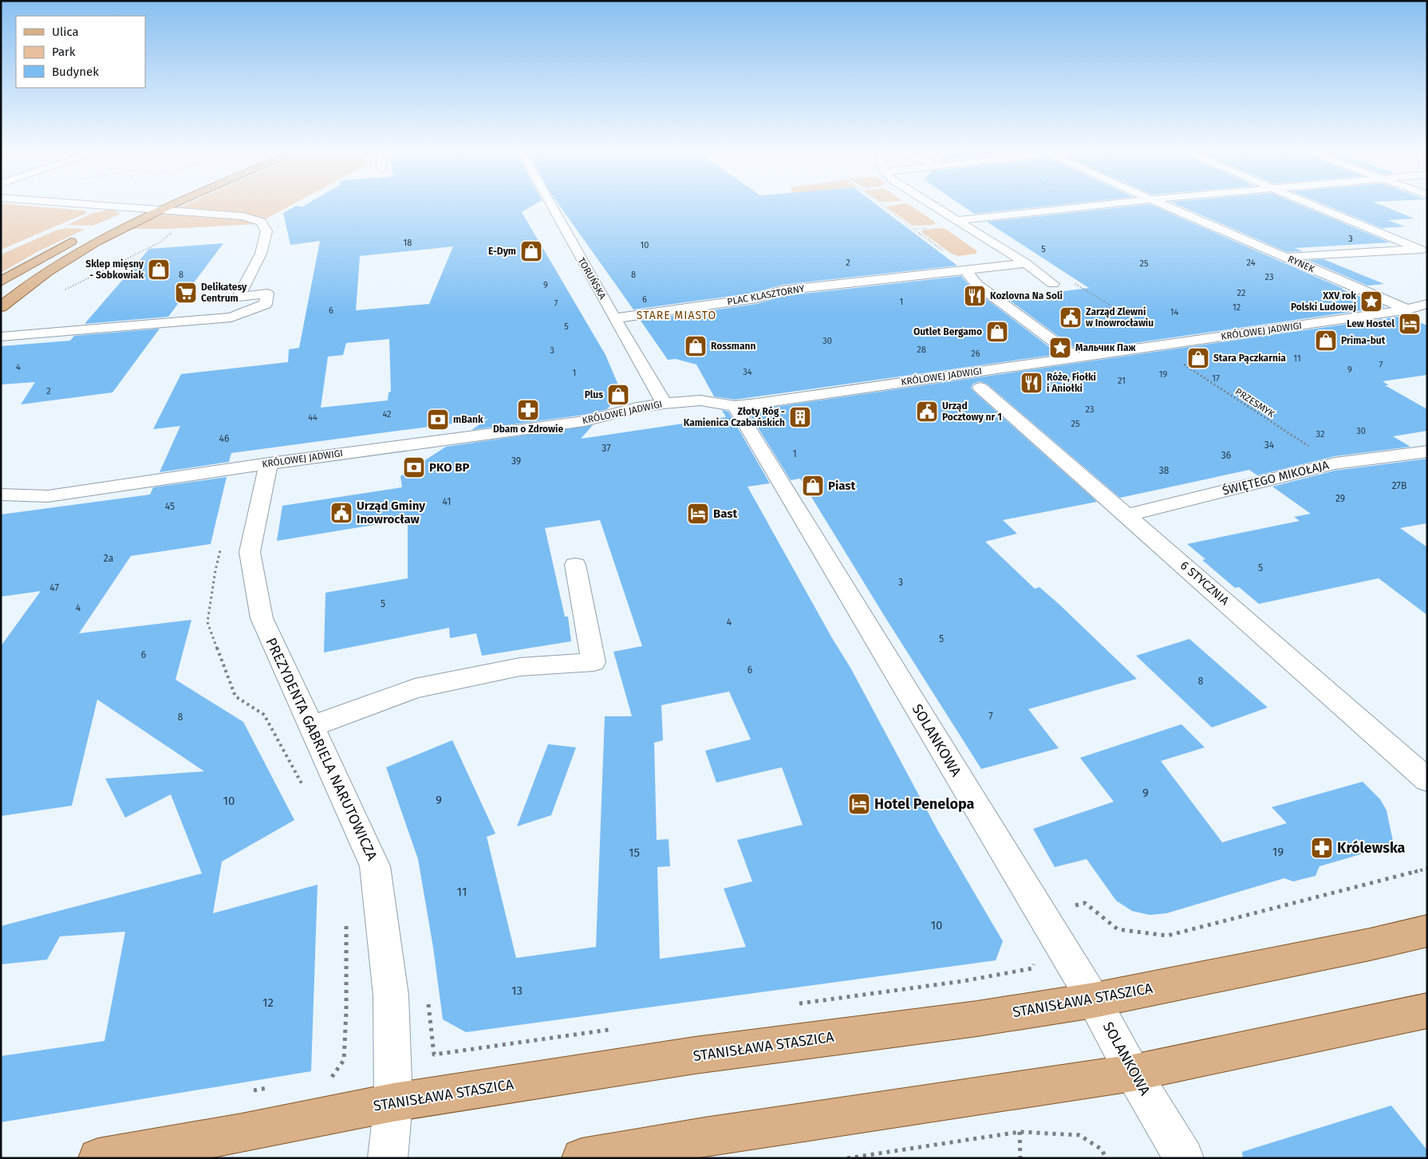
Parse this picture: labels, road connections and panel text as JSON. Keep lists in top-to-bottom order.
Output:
{
  "streets": {
    "main road": ["STANISŁAWA STASZICA"],
    "street": [
      "RYNEK",
      "TORUŃSKA",
      "PLAC KLASZTORNY",
      "KRÓLOWEJ JADWIGI",
      "ŚWIĘTEGO MIKOŁAJA",
      "6 STYCZNIA",
      "SOLANKOWA",
      "PREZYDENTA GABRIELA NARUTOWICZA"
    ],
    "path": ["PRZESMYK"]
  },
  "crossings": [
    ["RYNEK", "KRÓLOWEJ JADWIGI"],
    ["TORUŃSKA", "PLAC KLASZTORNY"],
    ["TORUŃSKA", "KRÓLOWEJ JADWIGI"],
    ["KRÓLOWEJ JADWIGI", "PRZESMYK"],
    ["KRÓLOWEJ JADWIGI", "SOLANKOWA"],
    ["KRÓLOWEJ JADWIGI", "PREZYDENTA GABRIELA NARUTOWICZA"],
    ["PRZESMYK", "ŚWIĘTEGO MIKOŁAJA"],
    ["ŚWIĘTEGO MIKOŁAJA", "6 STYCZNIA"],
    ["SOLANKOWA", "STANISŁAWA STASZICA"],
    ["PREZYDENTA GABRIELA NARUTOWICZA", "STANISŁAWA STASZICA"]
  ],
  "districts": ["STARE MIASTO"],
  "places": {
    "shop": [
      "E-Dym",
      "Sklep mięsny - Sobkowiak",
      "Outlet Bergamo",
      "Prima-but",
      "Rossmann",
      "Stara Pączkarnia",
      "Plus",
      "Piast"
    ],
    "supermarket": ["Delikatesy Centrum"],
    "restaurant": ["Kozlovna Na Soli", "Róże, Fiołki i Aniołki"],
    "place": ["XXV rok Polski Ludowej", "Мальчик Паж"],
    "public building": ["Zarząd Zlewni w Inowrocławiu", "Urząd Pocztowy nr 1", "Urząd Gminy Inowrocław"],
    "hotel": ["Lew Hostel", "Bast", "Hotel Penelopa"],
    "pharmacy": ["Dbam o Zdrowie", "Królewska"],
    "building": ["Złoty Róg - Kamienica Czabańskich"],
    "bank": ["mBank", "PKO BP"]
  },
  "house_numbers": [
    "3",
    "18",
    "10",
    "5",
    "2",
    "24",
    "25",
    "8",
    "8",
    "23",
    "9",
    "22",
    "6",
    "1",
    "7",
    "12",
    "6",
    "14",
    "5",
    "30",
    "28",
    "3",
    "26",
    "11",
    "7",
    "4",
    "9",
    "34",
    "1",
    "19",
    "17",
    "21",
    "2",
    "23",
    "42",
    "44",
    "25",
    "30",
    "32",
    "46",
    "34",
    "37",
    "1",
    "36",
    "39",
    "38",
    "27B",
    "29",
    "41",
    "45",
    "2a",
    "5",
    "3",
    "47",
    "5",
    "4",
    "4",
    "5",
    "6",
    "6",
    "8",
    "7",
    "8",
    "9",
    "9",
    "10",
    "19",
    "15",
    "11",
    "10",
    "13",
    "12"
  ],
  "legend": ["Ulica", "Park", "Budynek"]
}
